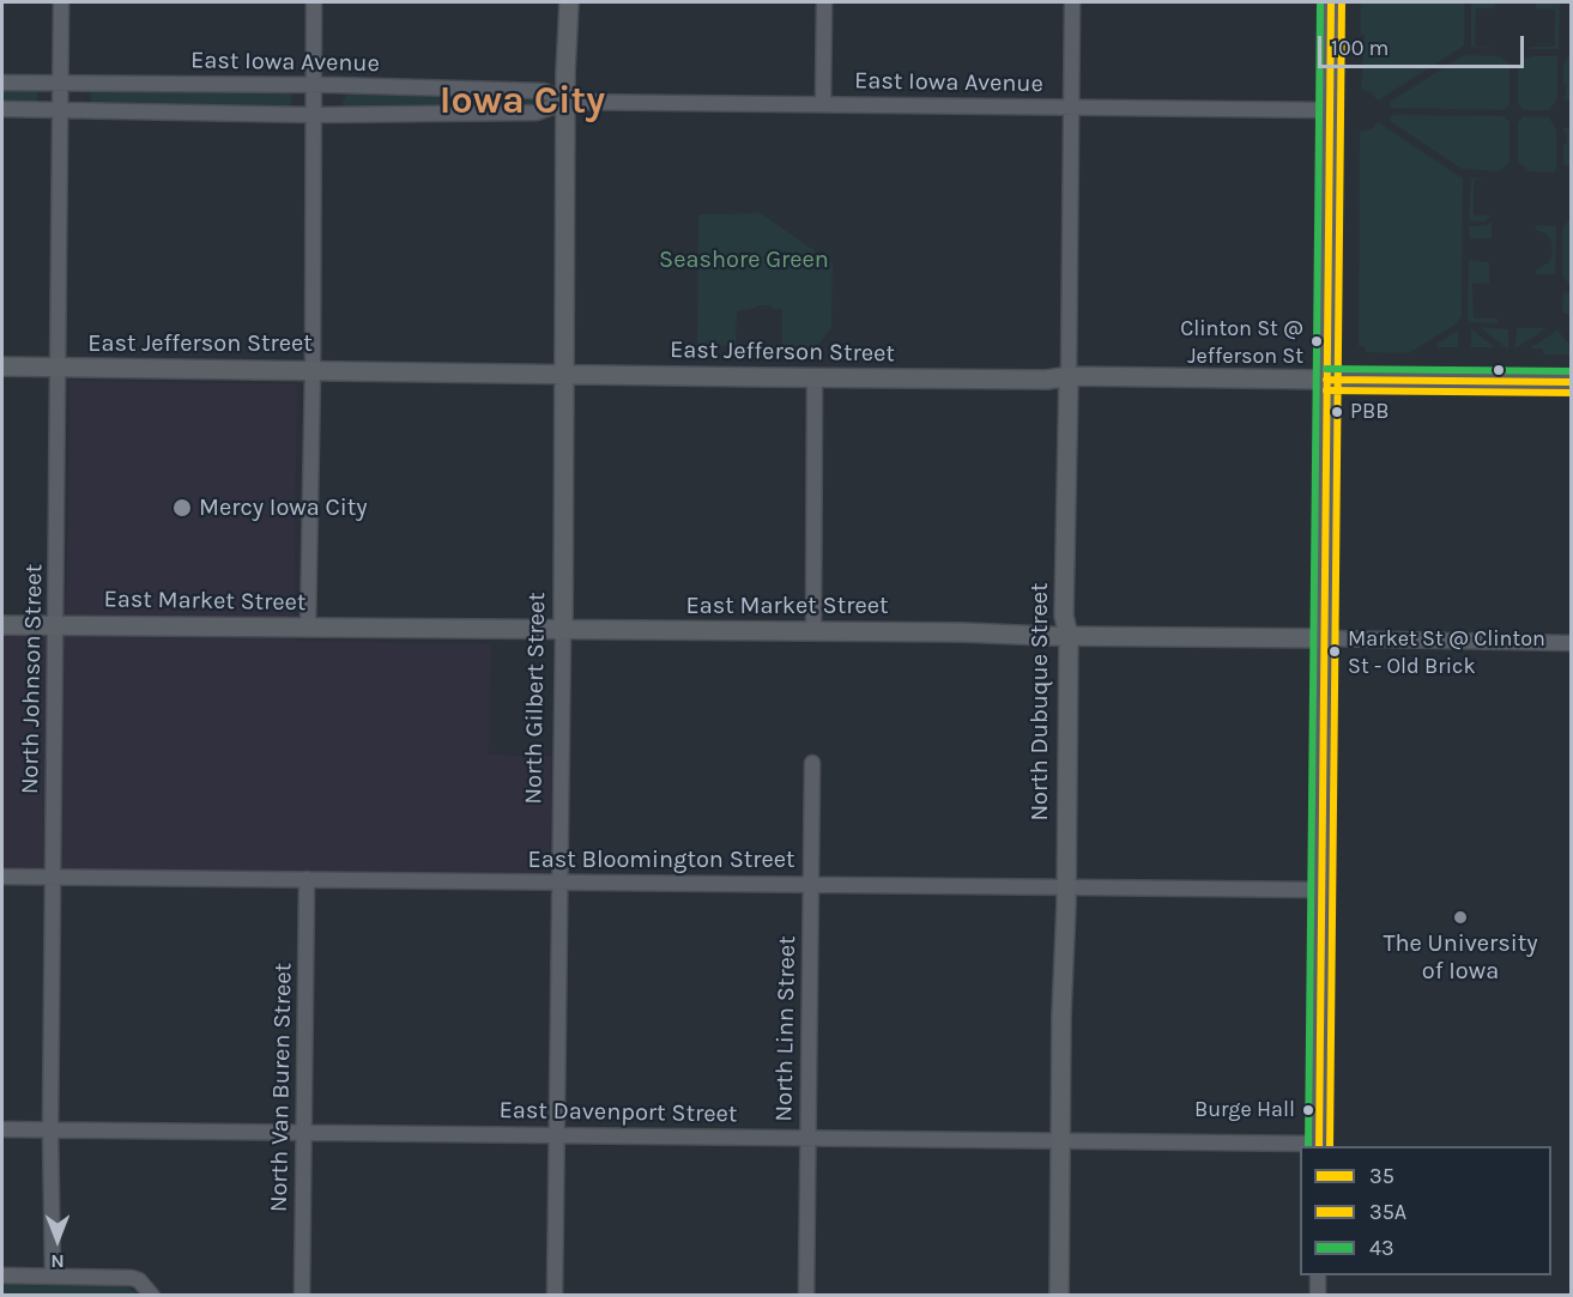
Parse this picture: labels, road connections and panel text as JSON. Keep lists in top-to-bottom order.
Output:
{
  "streets": {
    "main road": [
      "East Jefferson Street",
      "East Market Street",
      "North Gilbert Street",
      "North Dubuque Street"
    ],
    "street": [
      "East Iowa Avenue",
      "North Johnson Street",
      "East Bloomington Street",
      "North Linn Street",
      "North Van Buren Street",
      "East Davenport Street"
    ]
  },
  "crossings": [
    ["East Iowa Avenue", "North Johnson Street"],
    ["East Iowa Avenue", "North Gilbert Street"],
    ["East Iowa Avenue", "North Dubuque Street"],
    ["East Jefferson Street", "North Johnson Street"],
    ["East Jefferson Street", "North Gilbert Street"],
    ["East Jefferson Street", "North Dubuque Street"],
    ["East Market Street", "North Johnson Street"],
    ["East Market Street", "North Gilbert Street"],
    ["East Market Street", "North Dubuque Street"],
    ["North Johnson Street", "East Bloomington Street"],
    ["North Johnson Street", "East Davenport Street"],
    ["North Gilbert Street", "East Bloomington Street"],
    ["North Gilbert Street", "East Davenport Street"],
    ["North Dubuque Street", "East Bloomington Street"],
    ["North Dubuque Street", "East Davenport Street"],
    ["East Bloomington Street", "North Linn Street"],
    ["East Bloomington Street", "North Van Buren Street"],
    ["North Linn Street", "East Davenport Street"],
    ["North Van Buren Street", "East Davenport Street"]
  ],
  "districts": ["Iowa City"],
  "parks": ["Seashore Green"],
  "places": [
    "Clinton St @ Jefferson St",
    "PBB",
    "Mercy Iowa City",
    "Market St @ Clinton St - Old Brick",
    "The University of Iowa",
    "Burge Hall"
  ],
  "lines": ["transit line 35", "transit line 35A", "transit line 43"],
  "legend": ["35", "35A", "43"],
  "scale_bar": "100 m",
  "north": "bottom"
}
